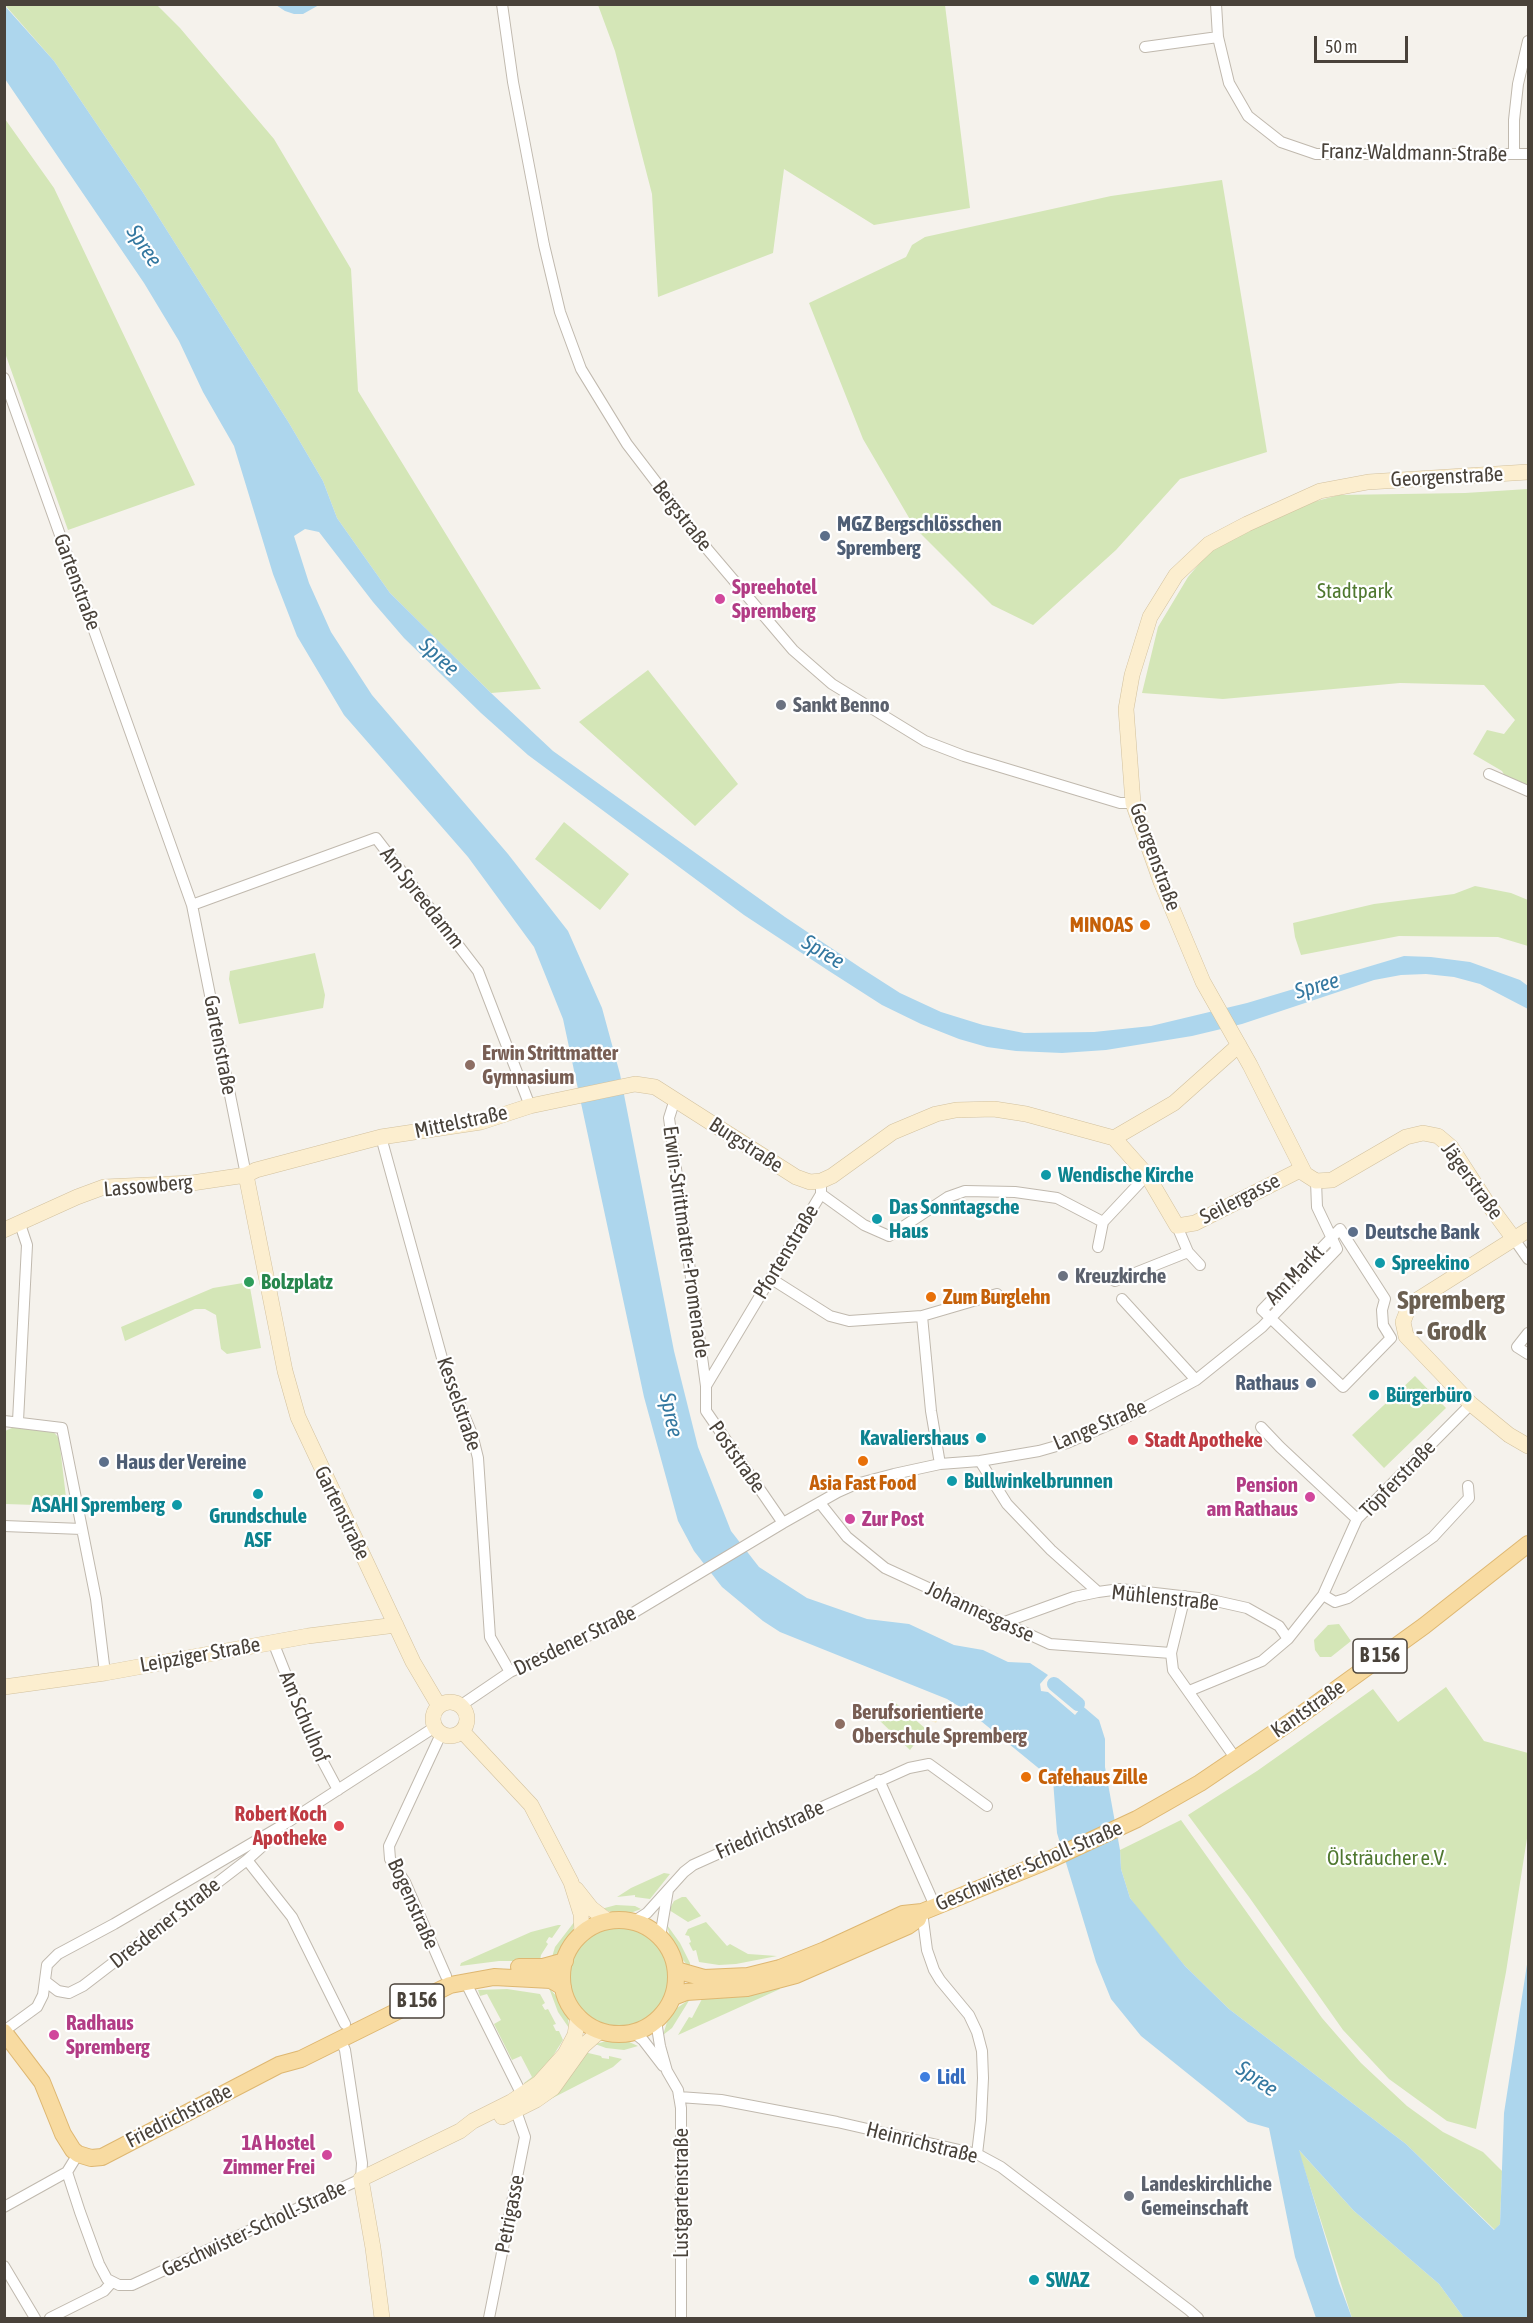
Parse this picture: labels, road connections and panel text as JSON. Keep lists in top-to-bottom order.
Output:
{
  "streets": {
    "main road": [
      "B 156",
      "Kantstraße",
      "Friedrichstraße",
      "Geschwister-Scholl-Straße"
    ],
    "street": [
      "Franz-Waldmann-Straße",
      "Georgenstraße",
      "Bergstraße",
      "Gartenstraße",
      "Am Spreedamm",
      "Mittelstraße",
      "Burgstraße",
      "Jägerstraße",
      "Lassowberg",
      "Seilergasse",
      "Erwin-Strittmatter-Promenade",
      "Pfortenstraße",
      "Am Markt",
      "Kesselstraße",
      "Lange Straße",
      "Poststraße",
      "Töpferstraße",
      "Mühlenstraße",
      "Johannesgasse",
      "Dresdener Straße",
      "Leipziger Straße",
      "Am Schulhof",
      "Bogenstraße",
      "Heinrichstraße",
      "Lustgartenstraße",
      "Petrigasse"
    ]
  },
  "crossings": [
    ["Georgenstraße", "Bergstraße"],
    ["Georgenstraße", "Jägerstraße"],
    ["Georgenstraße", "Seilergasse"],
    ["Gartenstraße", "Am Spreedamm"],
    ["Gartenstraße", "Mittelstraße"],
    ["Gartenstraße", "Lassowberg"],
    ["Gartenstraße", "Dresdener Straße"],
    ["Gartenstraße", "Leipziger Straße"],
    ["Gartenstraße", "Bogenstraße"],
    ["Am Spreedamm", "Mittelstraße"],
    ["Mittelstraße", "Burgstraße"],
    ["Mittelstraße", "Lassowberg"],
    ["Mittelstraße", "Erwin-Strittmatter-Promenade"],
    ["Mittelstraße", "Kesselstraße"],
    ["Burgstraße", "Erwin-Strittmatter-Promenade"],
    ["Burgstraße", "Pfortenstraße"],
    ["Jägerstraße", "Seilergasse"],
    ["Erwin-Strittmatter-Promenade", "Pfortenstraße"],
    ["Erwin-Strittmatter-Promenade", "Poststraße"],
    ["Pfortenstraße", "Poststraße"],
    ["Am Markt", "Lange Straße"],
    ["Kesselstraße", "Dresdener Straße"],
    ["Lange Straße", "Poststraße"],
    ["Lange Straße", "Mühlenstraße"],
    ["Lange Straße", "Johannesgasse"],
    ["Lange Straße", "Dresdener Straße"],
    ["Töpferstraße", "Mühlenstraße"],
    ["Dresdener Straße", "Am Schulhof"],
    ["Dresdener Straße", "Bogenstraße"],
    ["Leipziger Straße", "Am Schulhof"],
    ["Kantstraße", "Geschwister-Scholl-Straße"],
    ["Friedrichstraße", "Geschwister-Scholl-Straße"],
    ["Friedrichstraße", "Bogenstraße"],
    ["Friedrichstraße", "Lustgartenstraße"],
    ["Geschwister-Scholl-Straße", "Lustgartenstraße"],
    ["Geschwister-Scholl-Straße", "Petrigasse"],
    ["Heinrichstraße", "Lustgartenstraße"]
  ],
  "districts": ["Spremberg - Grodk"],
  "water": ["Spree"],
  "parks": ["Stadtpark", "Ölsträucher e.V."],
  "places": [
    "MGZ Bergschlösschen Spremberg",
    "Spreehotel Spremberg",
    "Sankt Benno",
    "MINOAS",
    "Erwin Strittmatter Gymnasium",
    "Wendische Kirche",
    "Das Sonntagsche Haus",
    "Deutsche Bank",
    "Spreekino",
    "Kreuzkirche",
    "Bolzplatz",
    "Zum Burglehn",
    "Rathaus",
    "Bürgerbüro",
    "Kavaliershaus",
    "Stadt Apotheke",
    "Asia Fast Food",
    "Haus der Vereine",
    "Bullwinkelbrunnen",
    "Grundschule ASF",
    "Pension am Rathaus",
    "ASAHI Spremberg",
    "Zur Post",
    "Berufsorientierte Oberschule Spremberg",
    "Cafehaus Zille",
    "Robert Koch Apotheke",
    "Radhaus Spremberg",
    "Lidl",
    "1A Hostel Zimmer Frei",
    "Landeskirchliche Gemeinschaft",
    "SWAZ"
  ],
  "scale_bar": "50 m"
}
